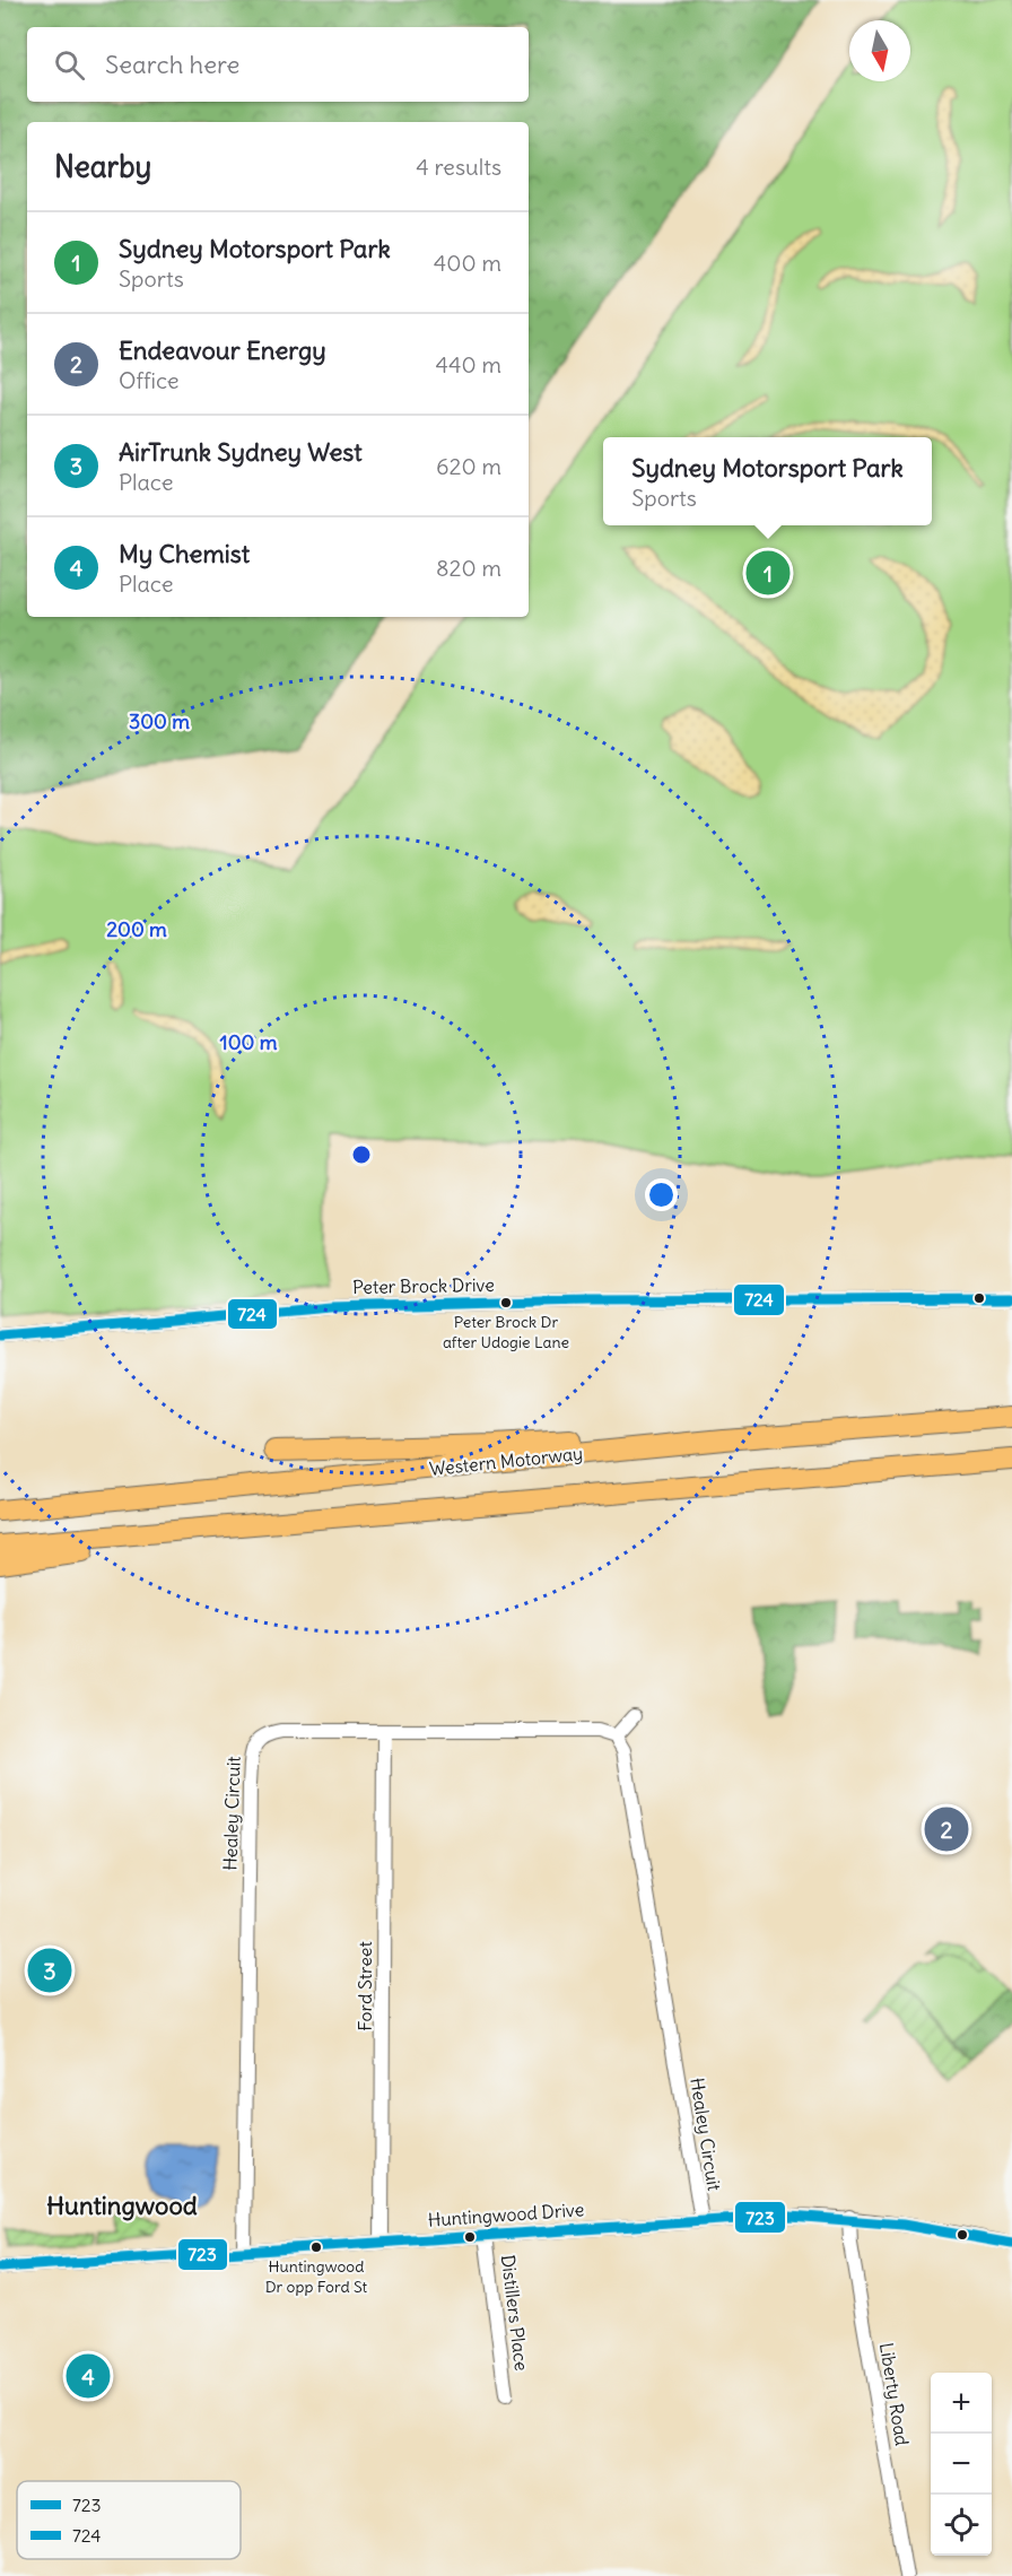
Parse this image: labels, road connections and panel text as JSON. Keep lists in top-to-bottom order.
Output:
{
  "streets": {
    "highway": ["Western Motorway"],
    "street": [
      "Peter Brock Drive",
      "Healey Circuit",
      "Ford Street",
      "Huntingwood Drive",
      "Distillers Place",
      "Liberty Road"
    ]
  },
  "crossings": [
    ["Healey Circuit", "Ford Street"],
    ["Healey Circuit", "Huntingwood Drive"],
    ["Ford Street", "Huntingwood Drive"],
    ["Huntingwood Drive", "Distillers Place"],
    ["Huntingwood Drive", "Liberty Road"]
  ],
  "districts": ["Huntingwood"],
  "places": ["Peter Brock Dr after Udogie Lane", "Huntingwood Dr opp Ford St"],
  "lines": ["transit line 724", "transit line 723"],
  "legend": ["723", "724"],
  "north": "bottom",
  "page": {
    "search": "Search here",
    "heading": ["Nearby", "4 results"],
    "list": [
      {
        "mark": "1",
        "name": "Sydney Motorsport Park",
        "note": "Sports",
        "value": "400 m"
      },
      {
        "mark": "2",
        "name": "Endeavour Energy",
        "note": "Office",
        "value": "440 m"
      },
      {
        "mark": "3",
        "name": "AirTrunk Sydney West",
        "note": "Place",
        "value": "620 m"
      },
      {
        "mark": "4",
        "name": "My Chemist",
        "note": "Place",
        "value": "820 m"
      }
    ],
    "popup": ["Sydney Motorsport Park", "Sports"],
    "pins": [
      "1",
      "2",
      "3",
      "4"
    ],
    "map_buttons": ["+", "−"]
  },
  "rings": ["300 m", "200 m", "100 m"]
}
